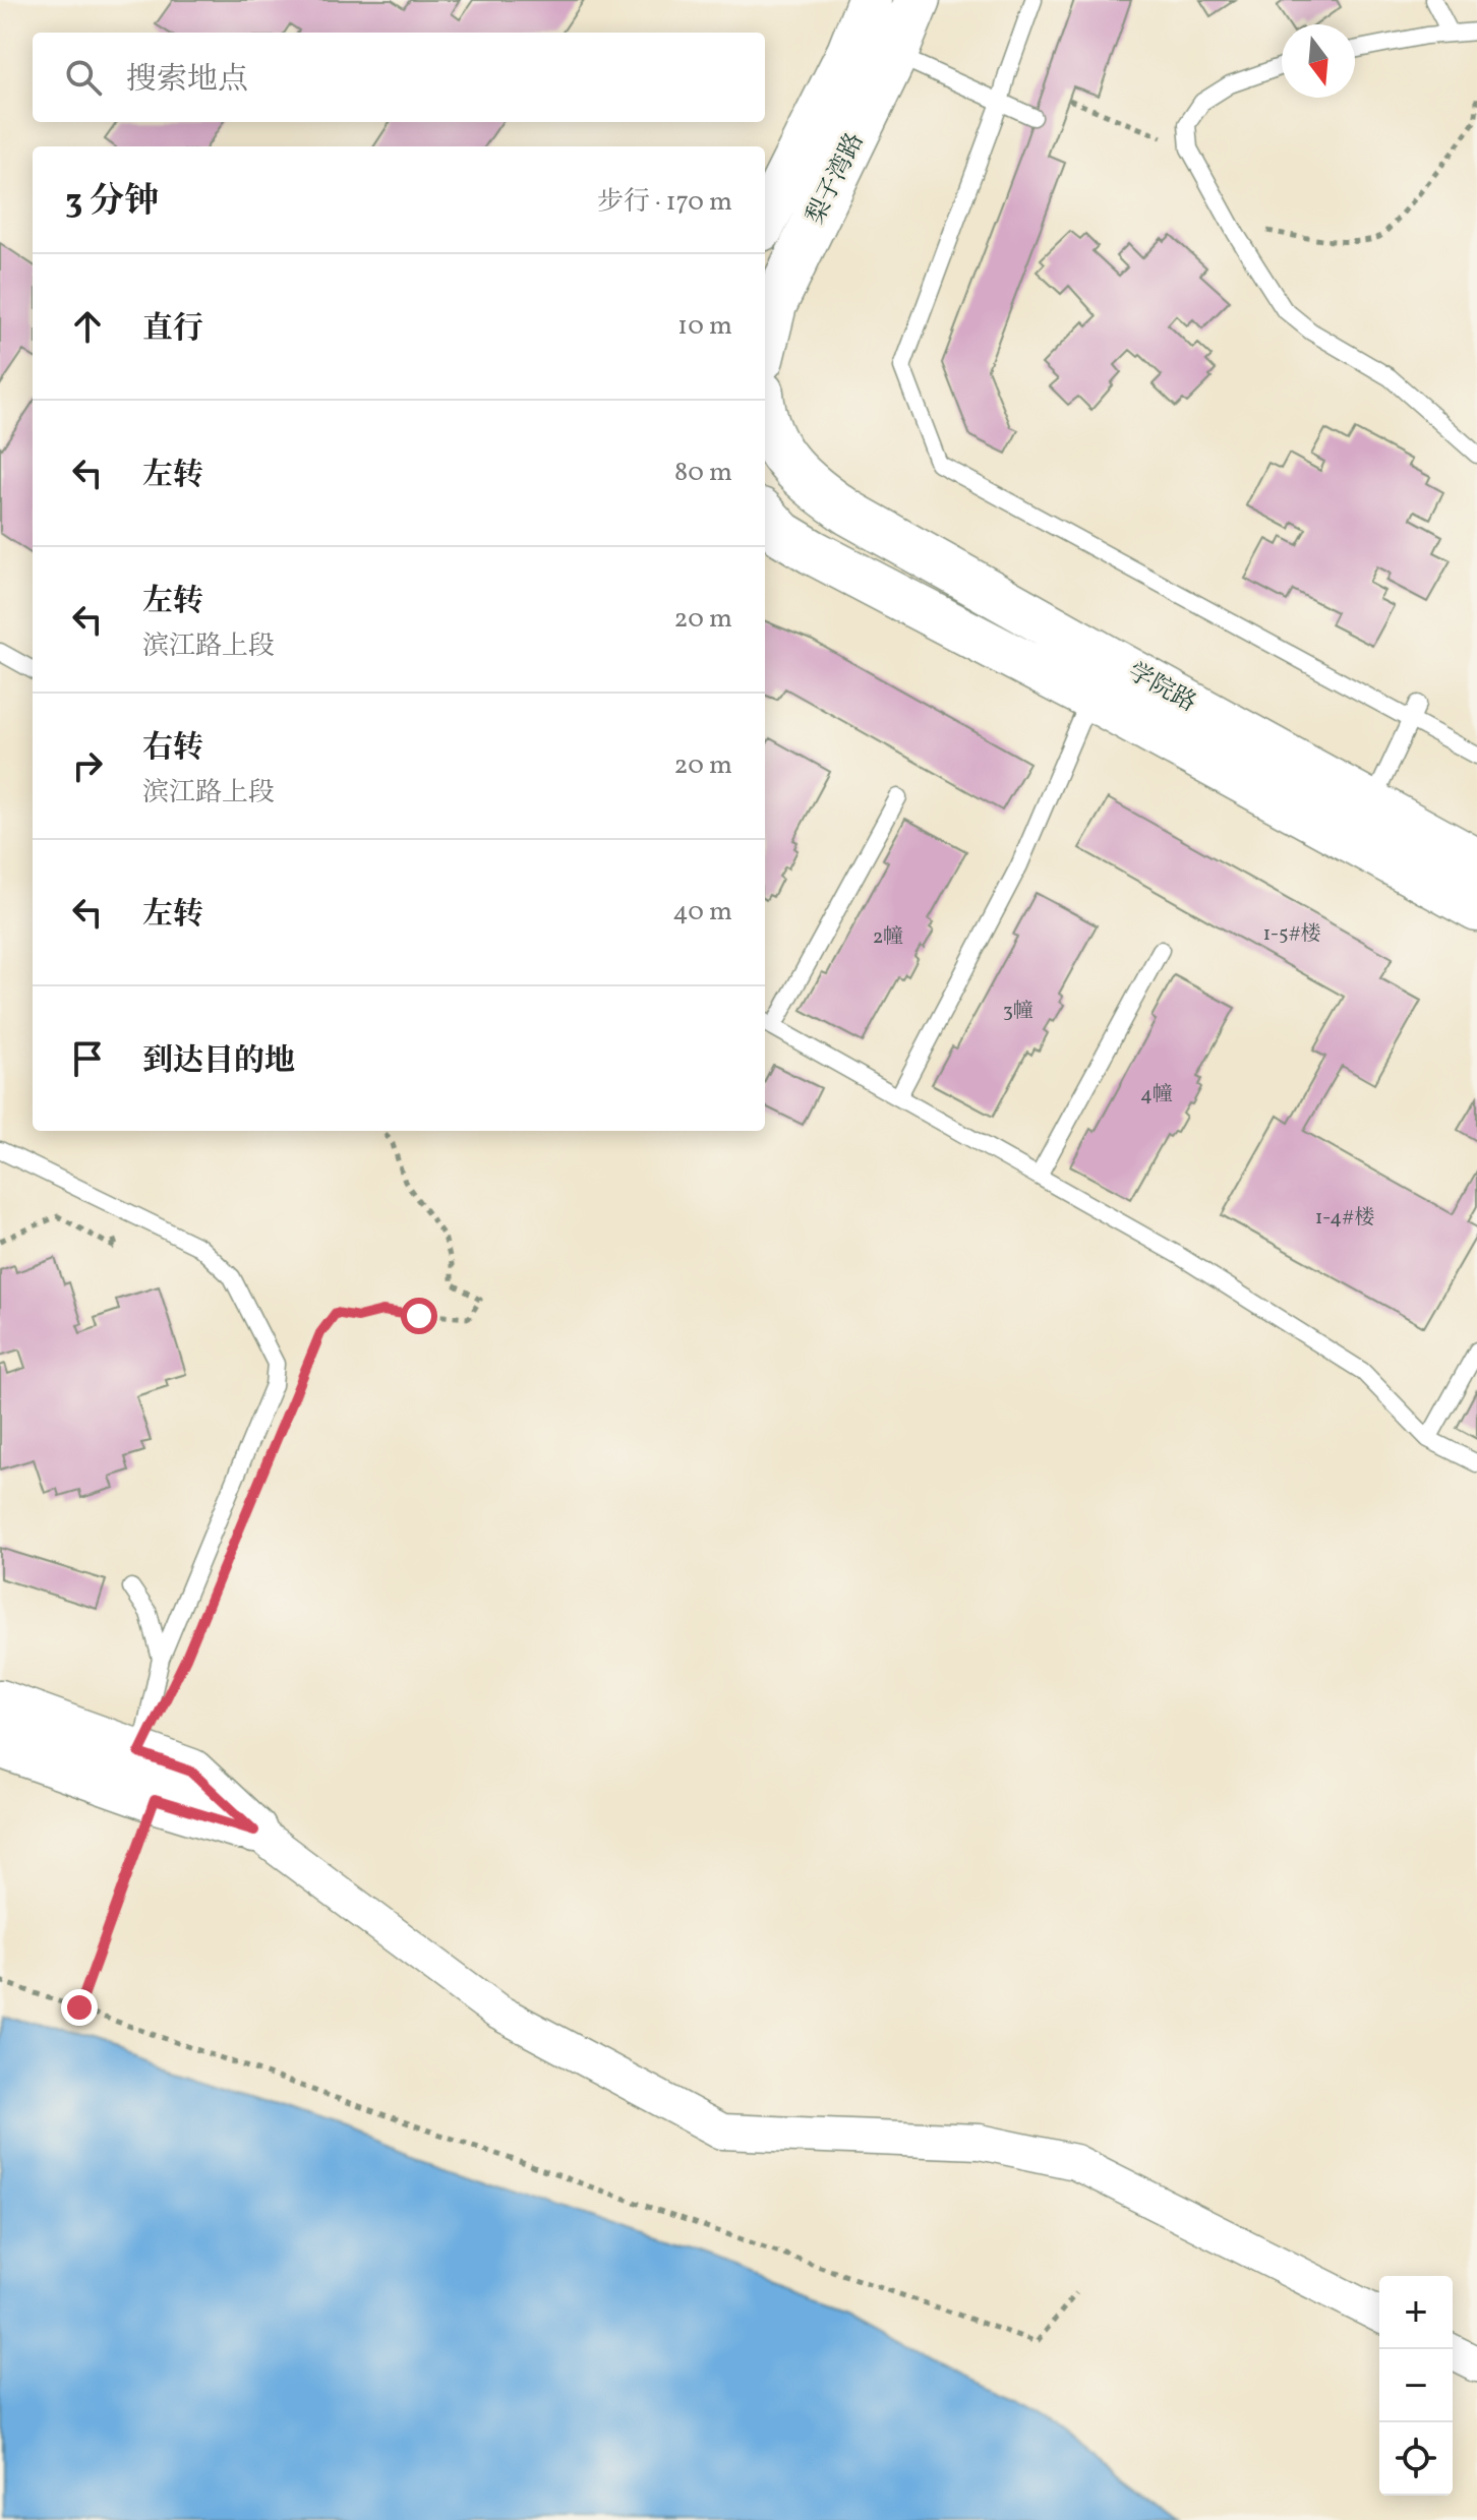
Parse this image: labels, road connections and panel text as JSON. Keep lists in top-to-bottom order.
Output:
{
  "streets": {
    "street": ["梨子湾路", "学院路"]
  },
  "house_numbers": [
    "1-5#楼",
    "2幢",
    "3幢",
    "4幢",
    "1-4#楼"
  ],
  "north": "bottom",
  "page": {
    "search": "搜索地点",
    "heading": ["3 分钟", "步行 · 170 m"],
    "list": [
      ["直行", "10 m"],
      ["左转", "80 m"],
      ["左转", "滨江路上段", "20 m"],
      ["右转", "滨江路上段", "20 m"],
      ["左转", "40 m"],
      "到达目的地"
    ],
    "map_buttons": ["+", "−"]
  }
}
